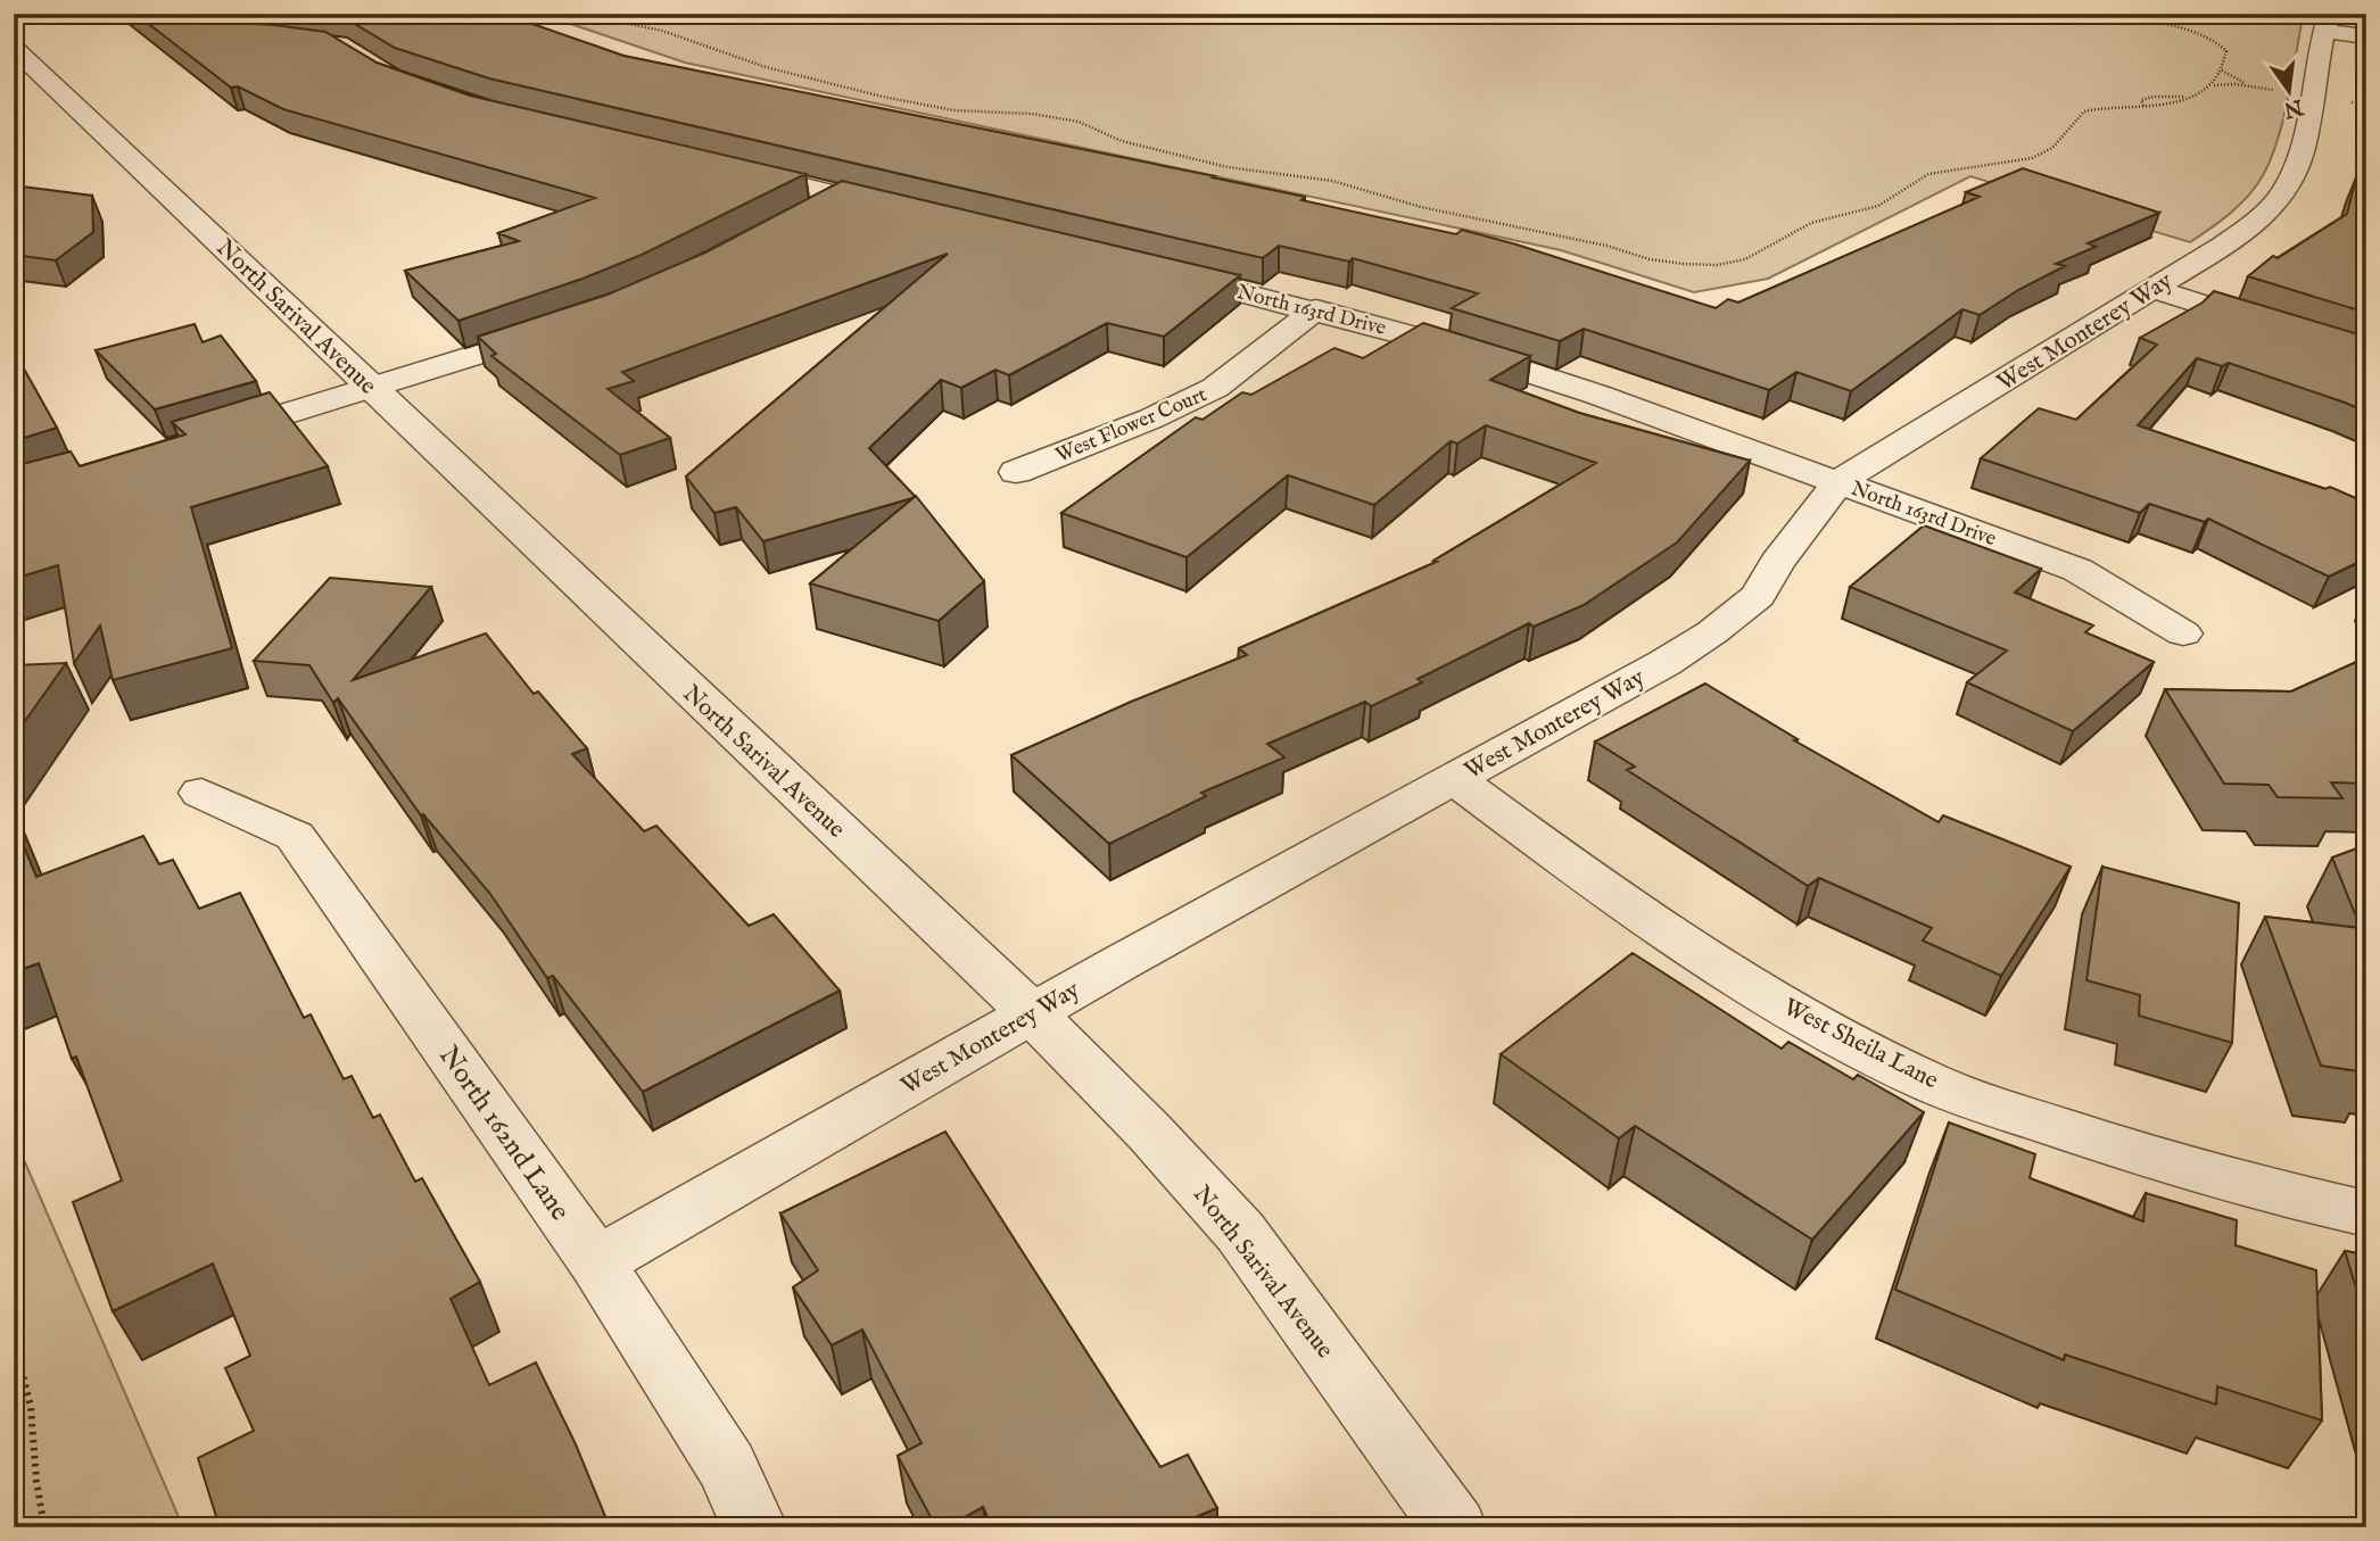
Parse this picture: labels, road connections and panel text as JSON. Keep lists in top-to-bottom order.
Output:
{
  "streets": {
    "street": [
      "North 163rd Drive",
      "North Sarival Avenue",
      "West Monterey Way",
      "West Flower Court",
      "West Sheila Lane",
      "North 162nd Lane"
    ]
  },
  "crossings": [
    ["North 163rd Drive", "West Monterey Way"],
    ["North 163rd Drive", "West Flower Court"],
    ["North Sarival Avenue", "West Monterey Way"],
    ["West Monterey Way", "West Sheila Lane"],
    ["West Monterey Way", "North 162nd Lane"]
  ],
  "north": "bottom"
}
